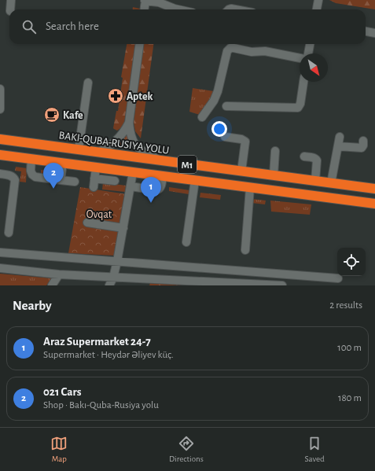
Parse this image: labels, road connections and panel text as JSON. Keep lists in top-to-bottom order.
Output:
{
  "streets": {
    "highway": ["M1"]
  },
  "parks": ["Ovqat"],
  "places": {
    "pharmacy": ["Aptek"],
    "cafe": ["Kafe"]
  },
  "north": "bottom right",
  "page": {
    "search": "Search here",
    "pins": ["2", "1"],
    "heading": ["Nearby", "2 results"],
    "list": [
      {
        "mark": "1",
        "name": "Araz Supermarket 24-7",
        "note": "Supermarket · Heydər Əliyev küç.",
        "value": "100 m"
      },
      {
        "mark": "2",
        "name": "021 Cars",
        "note": "Shop · Bakı-Quba-Rusiya yolu",
        "value": "180 m"
      }
    ],
    "nav": ["Map", "Directions", "Saved"]
  }
}
